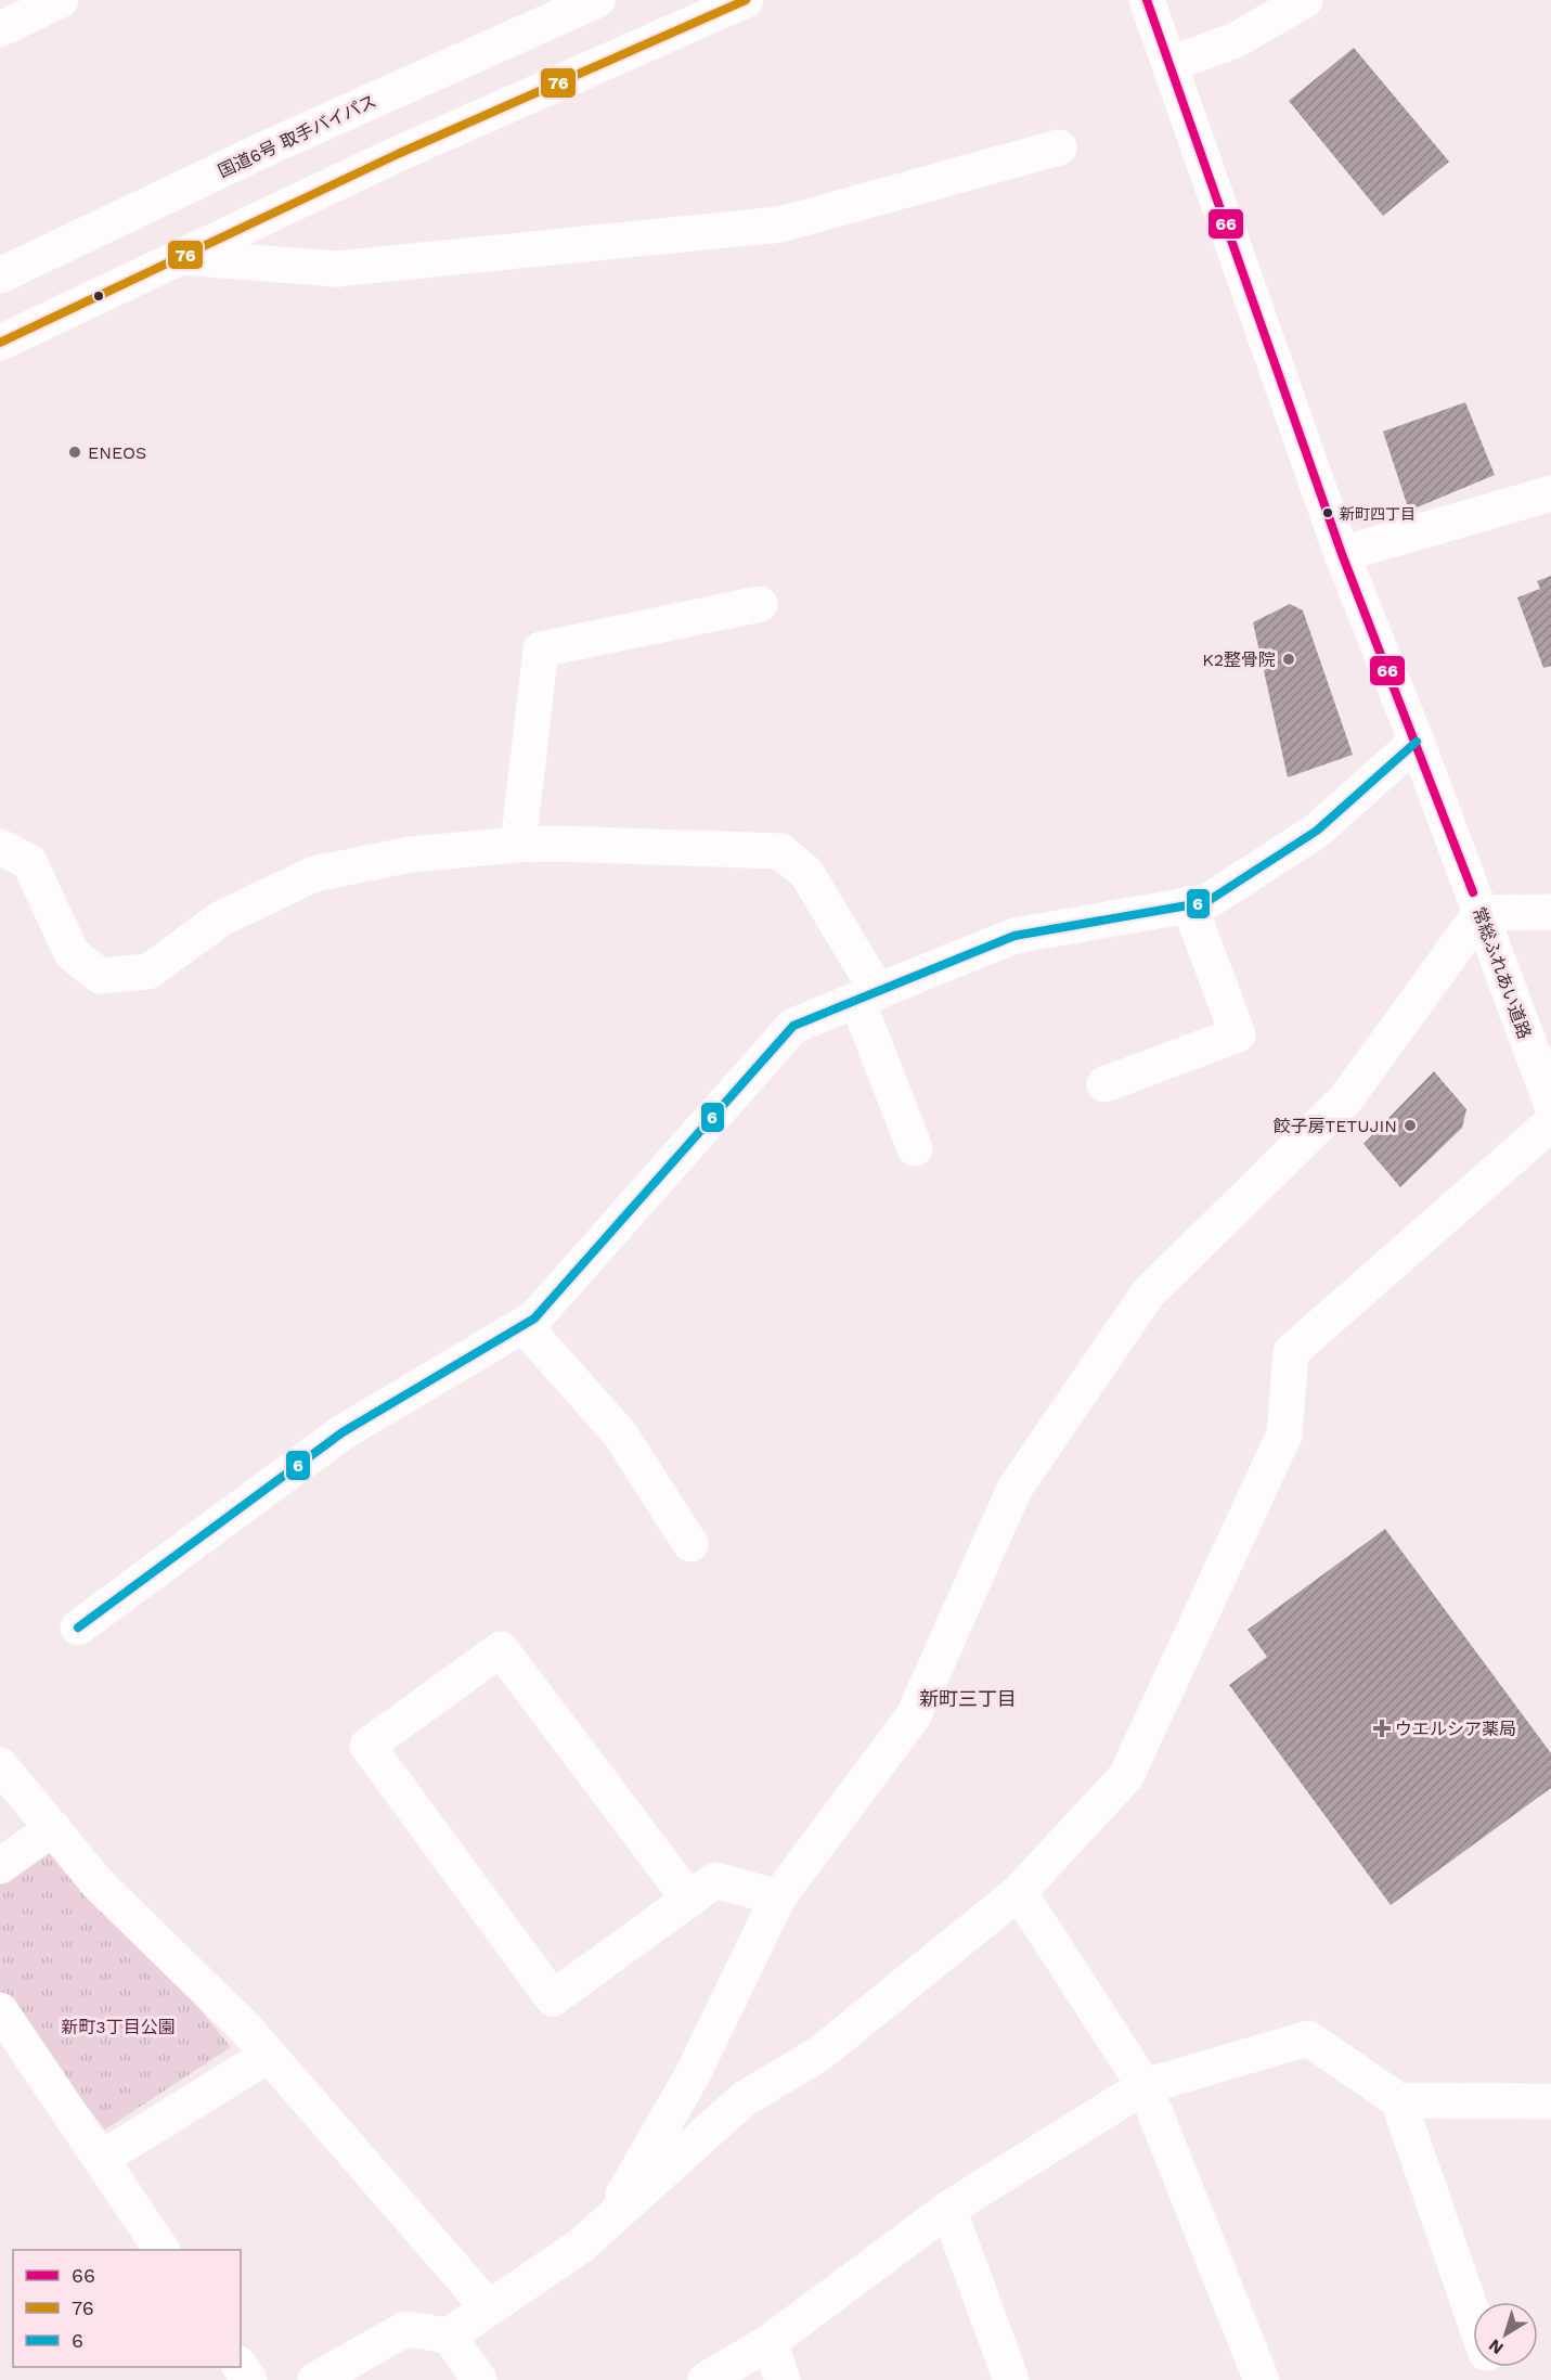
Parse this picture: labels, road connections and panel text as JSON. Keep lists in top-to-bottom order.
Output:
{
  "streets": {
    "main road": ["国道6号 取手バイパス", "常総ふれあい道路"]
  },
  "districts": ["新町三丁目"],
  "parks": ["新町3丁目公園"],
  "places": {
    "other": [
      "ENEOS",
      "新町四丁目",
      "K2整骨院",
      "餃子房TETUJIN"
    ],
    "health": ["ウエルシア薬局"]
  },
  "lines": ["transit line 66", "transit line 76", "transit line 6"],
  "legend": ["66", "76", "6"],
  "north": "bottom left"
}
